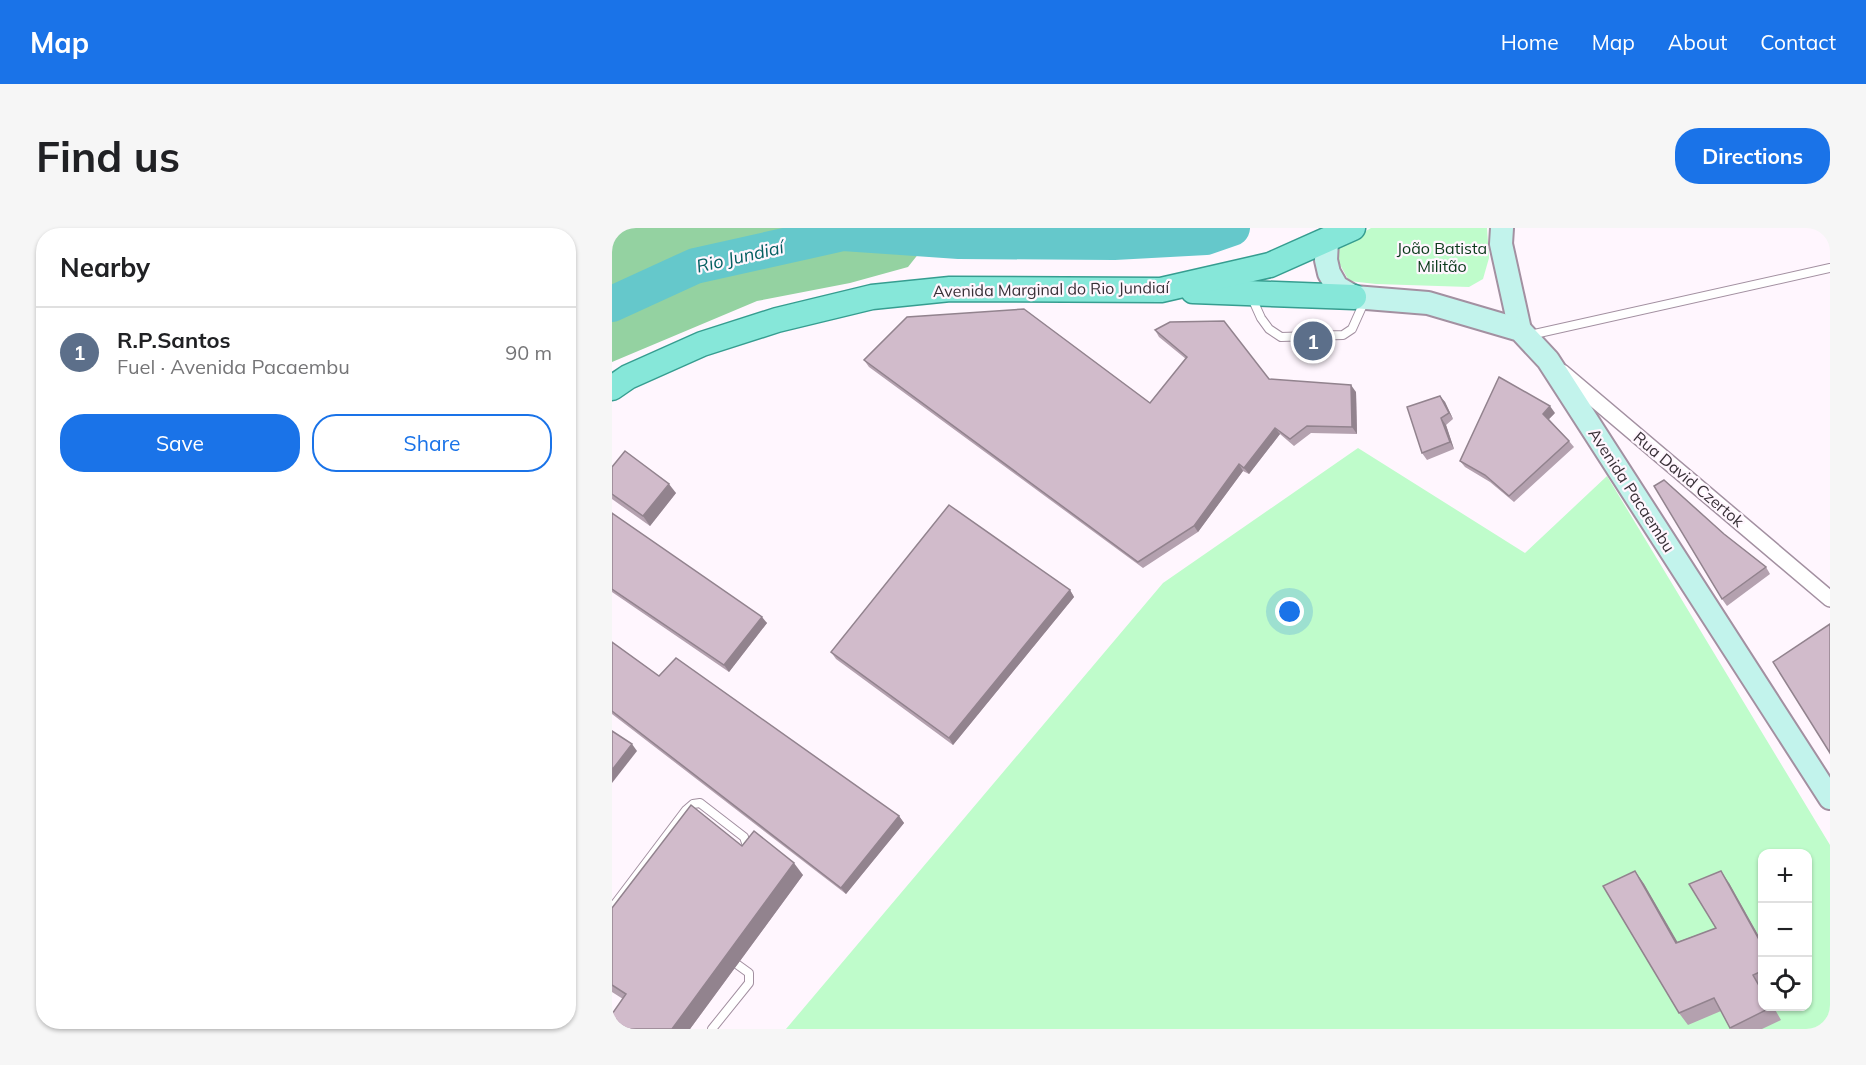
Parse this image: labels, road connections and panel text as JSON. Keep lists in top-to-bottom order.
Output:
{
  "streets": {
    "main road": ["Avenida Marginal do Rio Jundiaí", "Avenida Pacaembu"],
    "street": ["Rua David Czertok"]
  },
  "crossings": [
    ["Rua David Czertok", "Avenida Pacaembu"]
  ],
  "water": ["Rio Jundiaí"],
  "parks": ["João Batista Militão"],
  "page": {
    "header": "Map",
    "nav": [
      "Home",
      "Map",
      "About",
      "Contact"
    ],
    "buttons": [
      "Directions",
      ["Save", "Share"]
    ],
    "title": "Find us",
    "heading": "Nearby",
    "list": [
      {
        "mark": "1",
        "name": "R.P.Santos",
        "note": "Fuel · Avenida Pacaembu",
        "value": "90 m"
      }
    ],
    "pins": "1",
    "map_buttons": ["+", "−"]
  }
}
